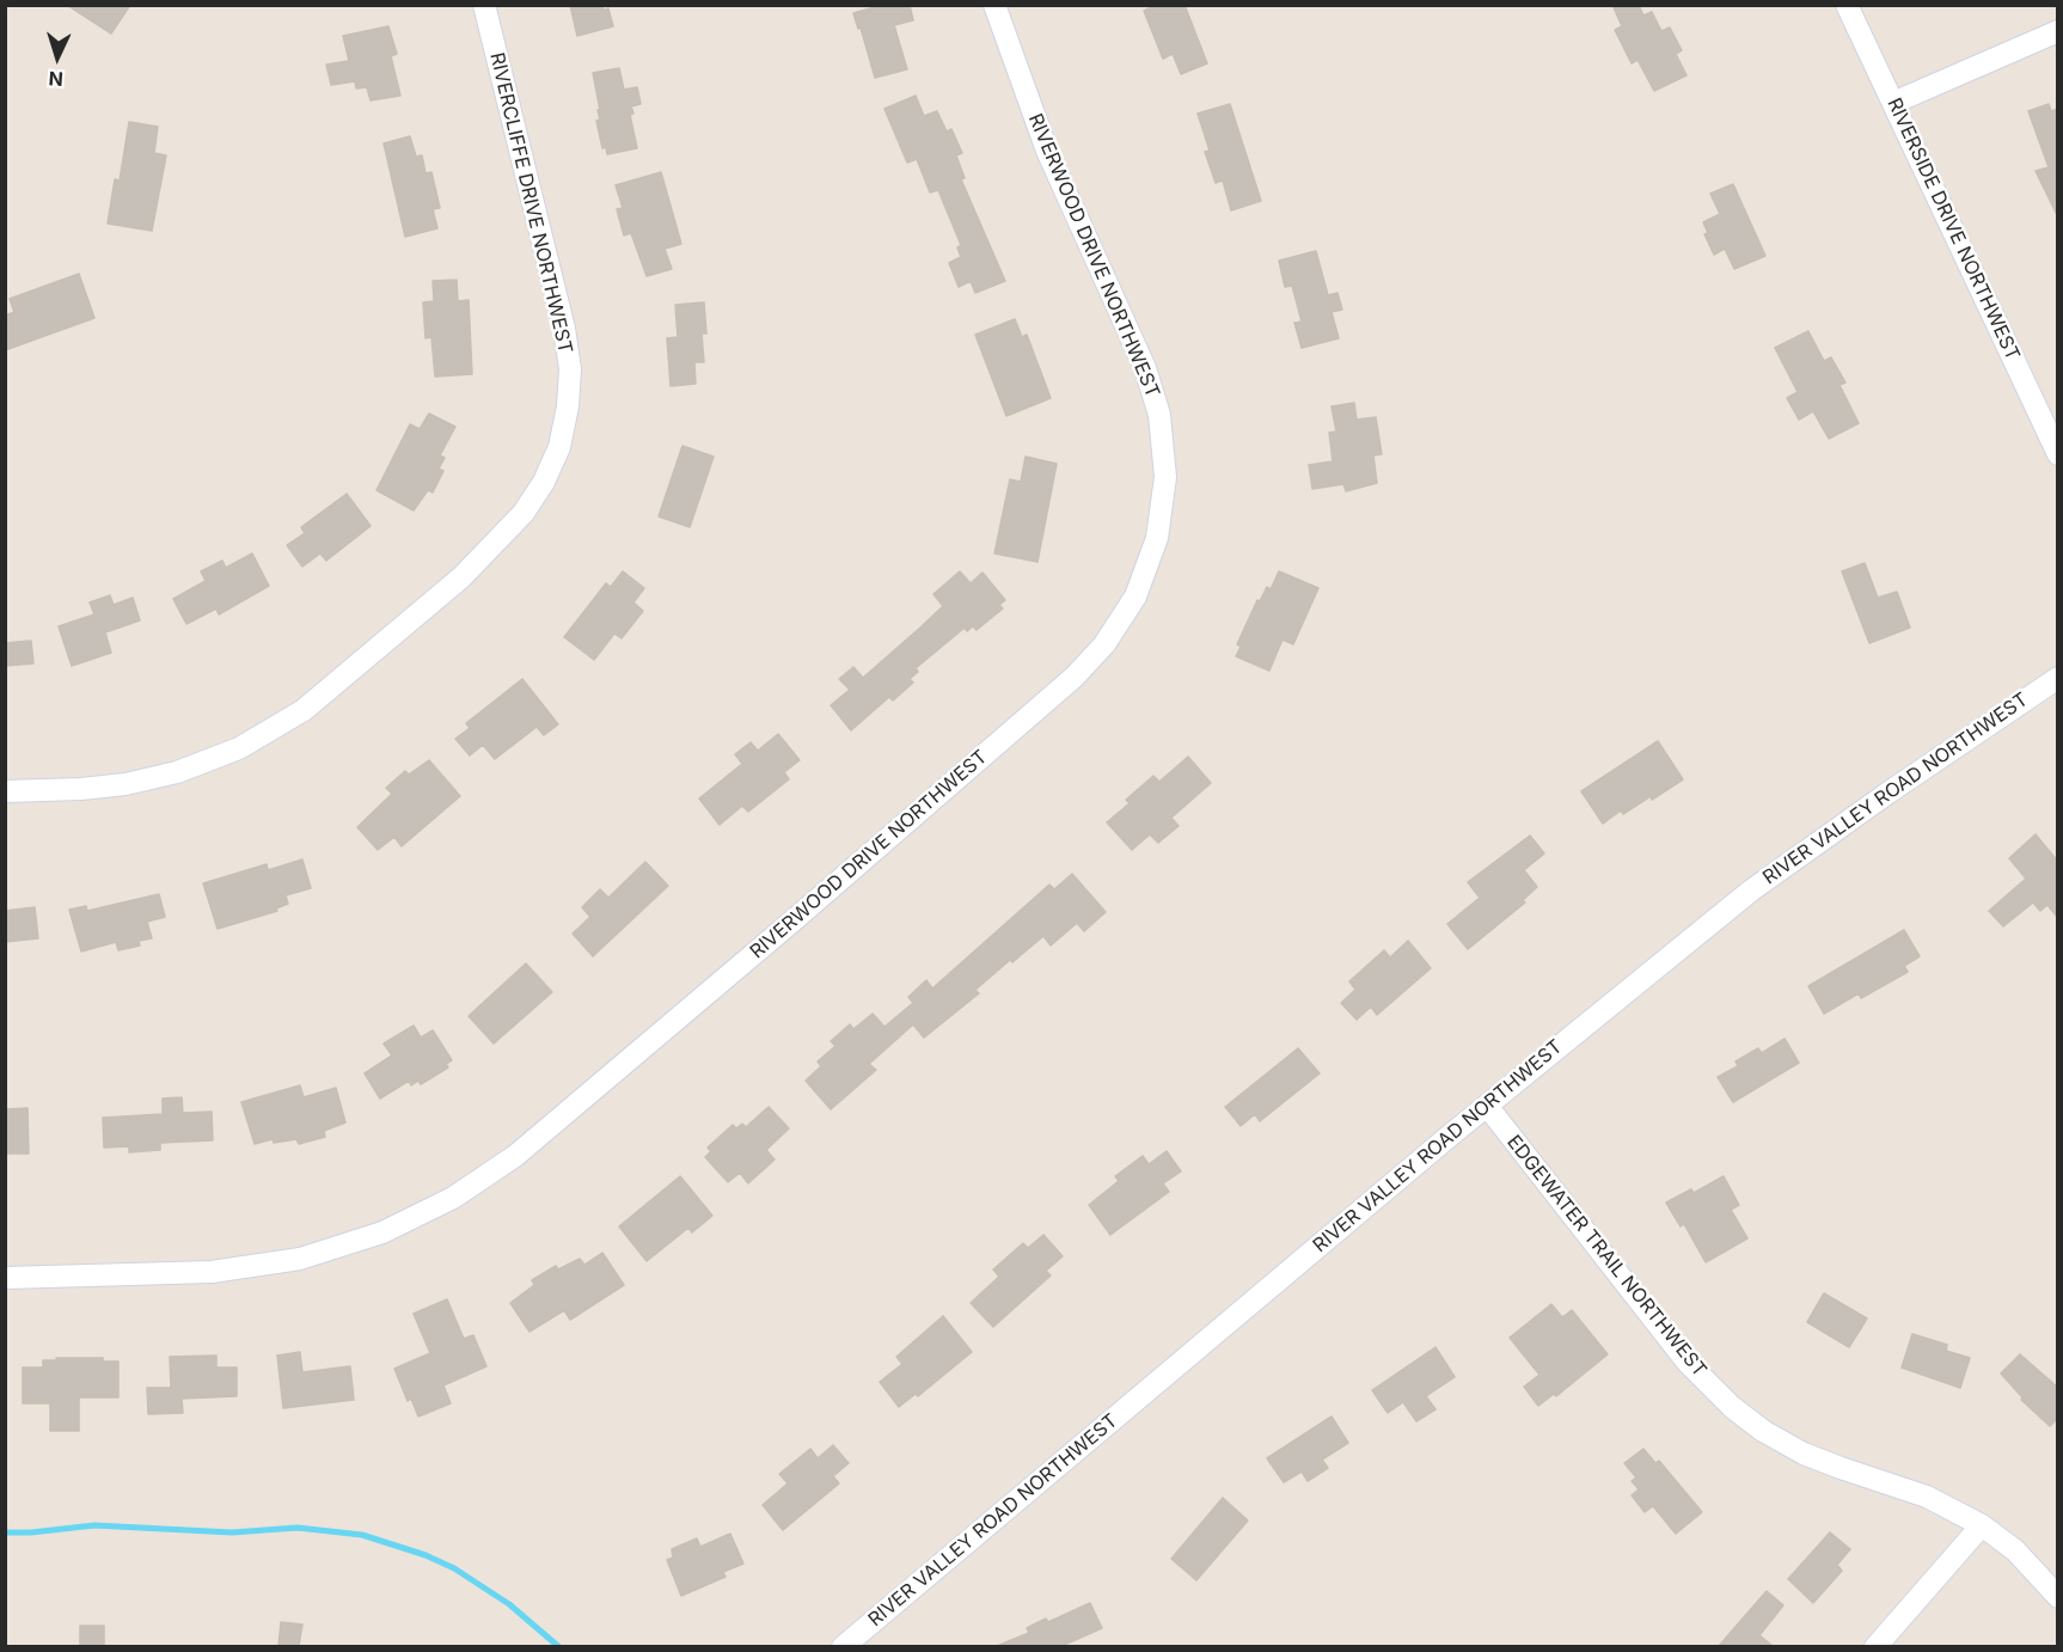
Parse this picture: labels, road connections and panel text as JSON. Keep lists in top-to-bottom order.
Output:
{
  "streets": {
    "street": [
      "RIVERCLIFFE DRIVE NORTHWEST",
      "RIVERSIDE DRIVE NORTHWEST",
      "RIVERWOOD DRIVE NORTHWEST",
      "RIVER VALLEY ROAD NORTHWEST",
      "EDGEWATER TRAIL NORTHWEST"
    ]
  },
  "crossings": [
    ["RIVER VALLEY ROAD NORTHWEST", "EDGEWATER TRAIL NORTHWEST"]
  ],
  "north": "bottom"
}
